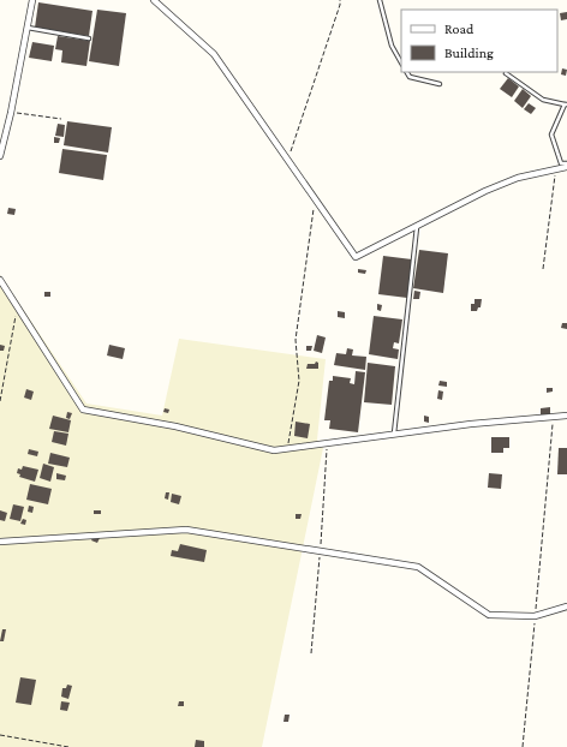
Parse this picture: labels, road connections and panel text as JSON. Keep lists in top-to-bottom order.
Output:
{
  "legend": ["Road", "Building"]
}
